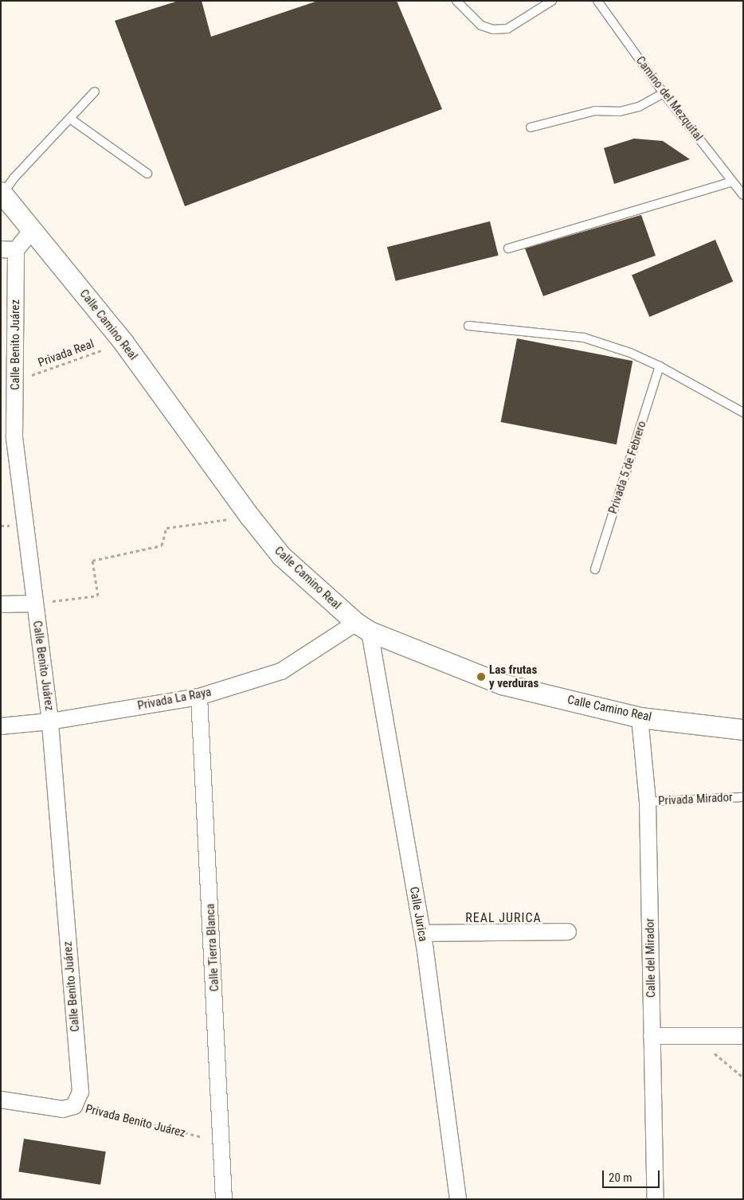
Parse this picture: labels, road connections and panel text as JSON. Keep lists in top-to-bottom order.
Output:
{
  "streets": {
    "street": [
      "Calle Camino Real",
      "Calle Benito Juárez",
      "Privada La Raya",
      "Calle Jurica",
      "Calle Tierra Blanca",
      "Calle del Mirador",
      "Privada Benito Juárez"
    ],
    "lane": ["Camino del Mezquital", "Privada 5 de Febrero", "Privada Mirador"],
    "path": ["Privada Real"]
  },
  "crossings": [
    ["Calle Camino Real", "Calle Benito Juárez"],
    ["Calle Camino Real", "Privada Real"],
    ["Calle Camino Real", "Privada La Raya"],
    ["Calle Camino Real", "Calle Jurica"],
    ["Calle Camino Real", "Calle del Mirador"],
    ["Calle Benito Juárez", "Privada Real"],
    ["Calle Benito Juárez", "Privada La Raya"],
    ["Calle Benito Juárez", "Privada Benito Juárez"],
    ["Privada La Raya", "Calle Jurica"],
    ["Privada La Raya", "Calle Tierra Blanca"],
    ["Privada Mirador", "Calle del Mirador"],
    ["Calle Tierra Blanca", "Privada Benito Juárez"]
  ],
  "districts": ["REAL JURICA"],
  "places": ["Las frutas y verduras"],
  "scale_bar": "20 m"
}
